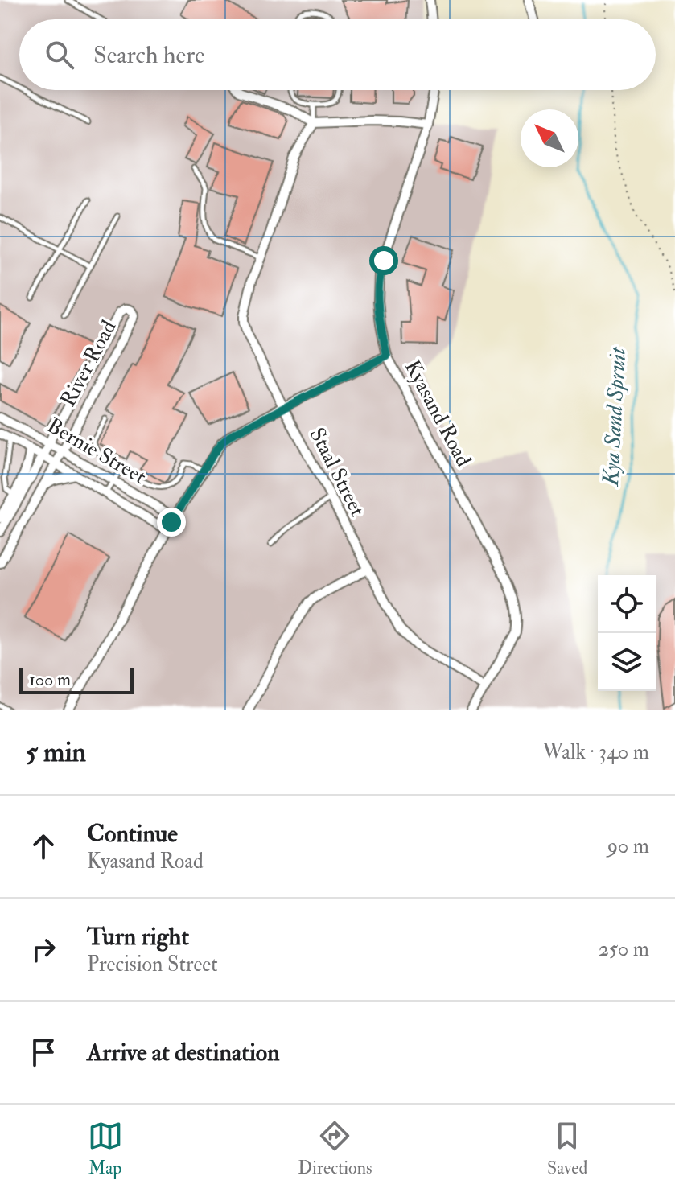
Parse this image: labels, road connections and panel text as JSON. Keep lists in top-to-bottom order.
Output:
{
  "streets": {
    "street": [
      "River Road",
      "Kyasand Road",
      "Bernie Street",
      "Staal Street"
    ]
  },
  "crossings": [
    ["River Road", "Bernie Street"],
    ["Kyasand Road", "Staal Street"]
  ],
  "water": ["Kya Sand Spruit"],
  "scale_bar": "100 m",
  "north": "top left",
  "page": {
    "search": "Search here",
    "scale": "100 m",
    "heading": ["5 min", "Walk · 340 m"],
    "list": [
      ["Continue", "Kyasand Road", "90 m"],
      ["Turn right", "Precision Street", "250 m"],
      "Arrive at destination"
    ],
    "nav": ["Map", "Directions", "Saved"]
  }
}
